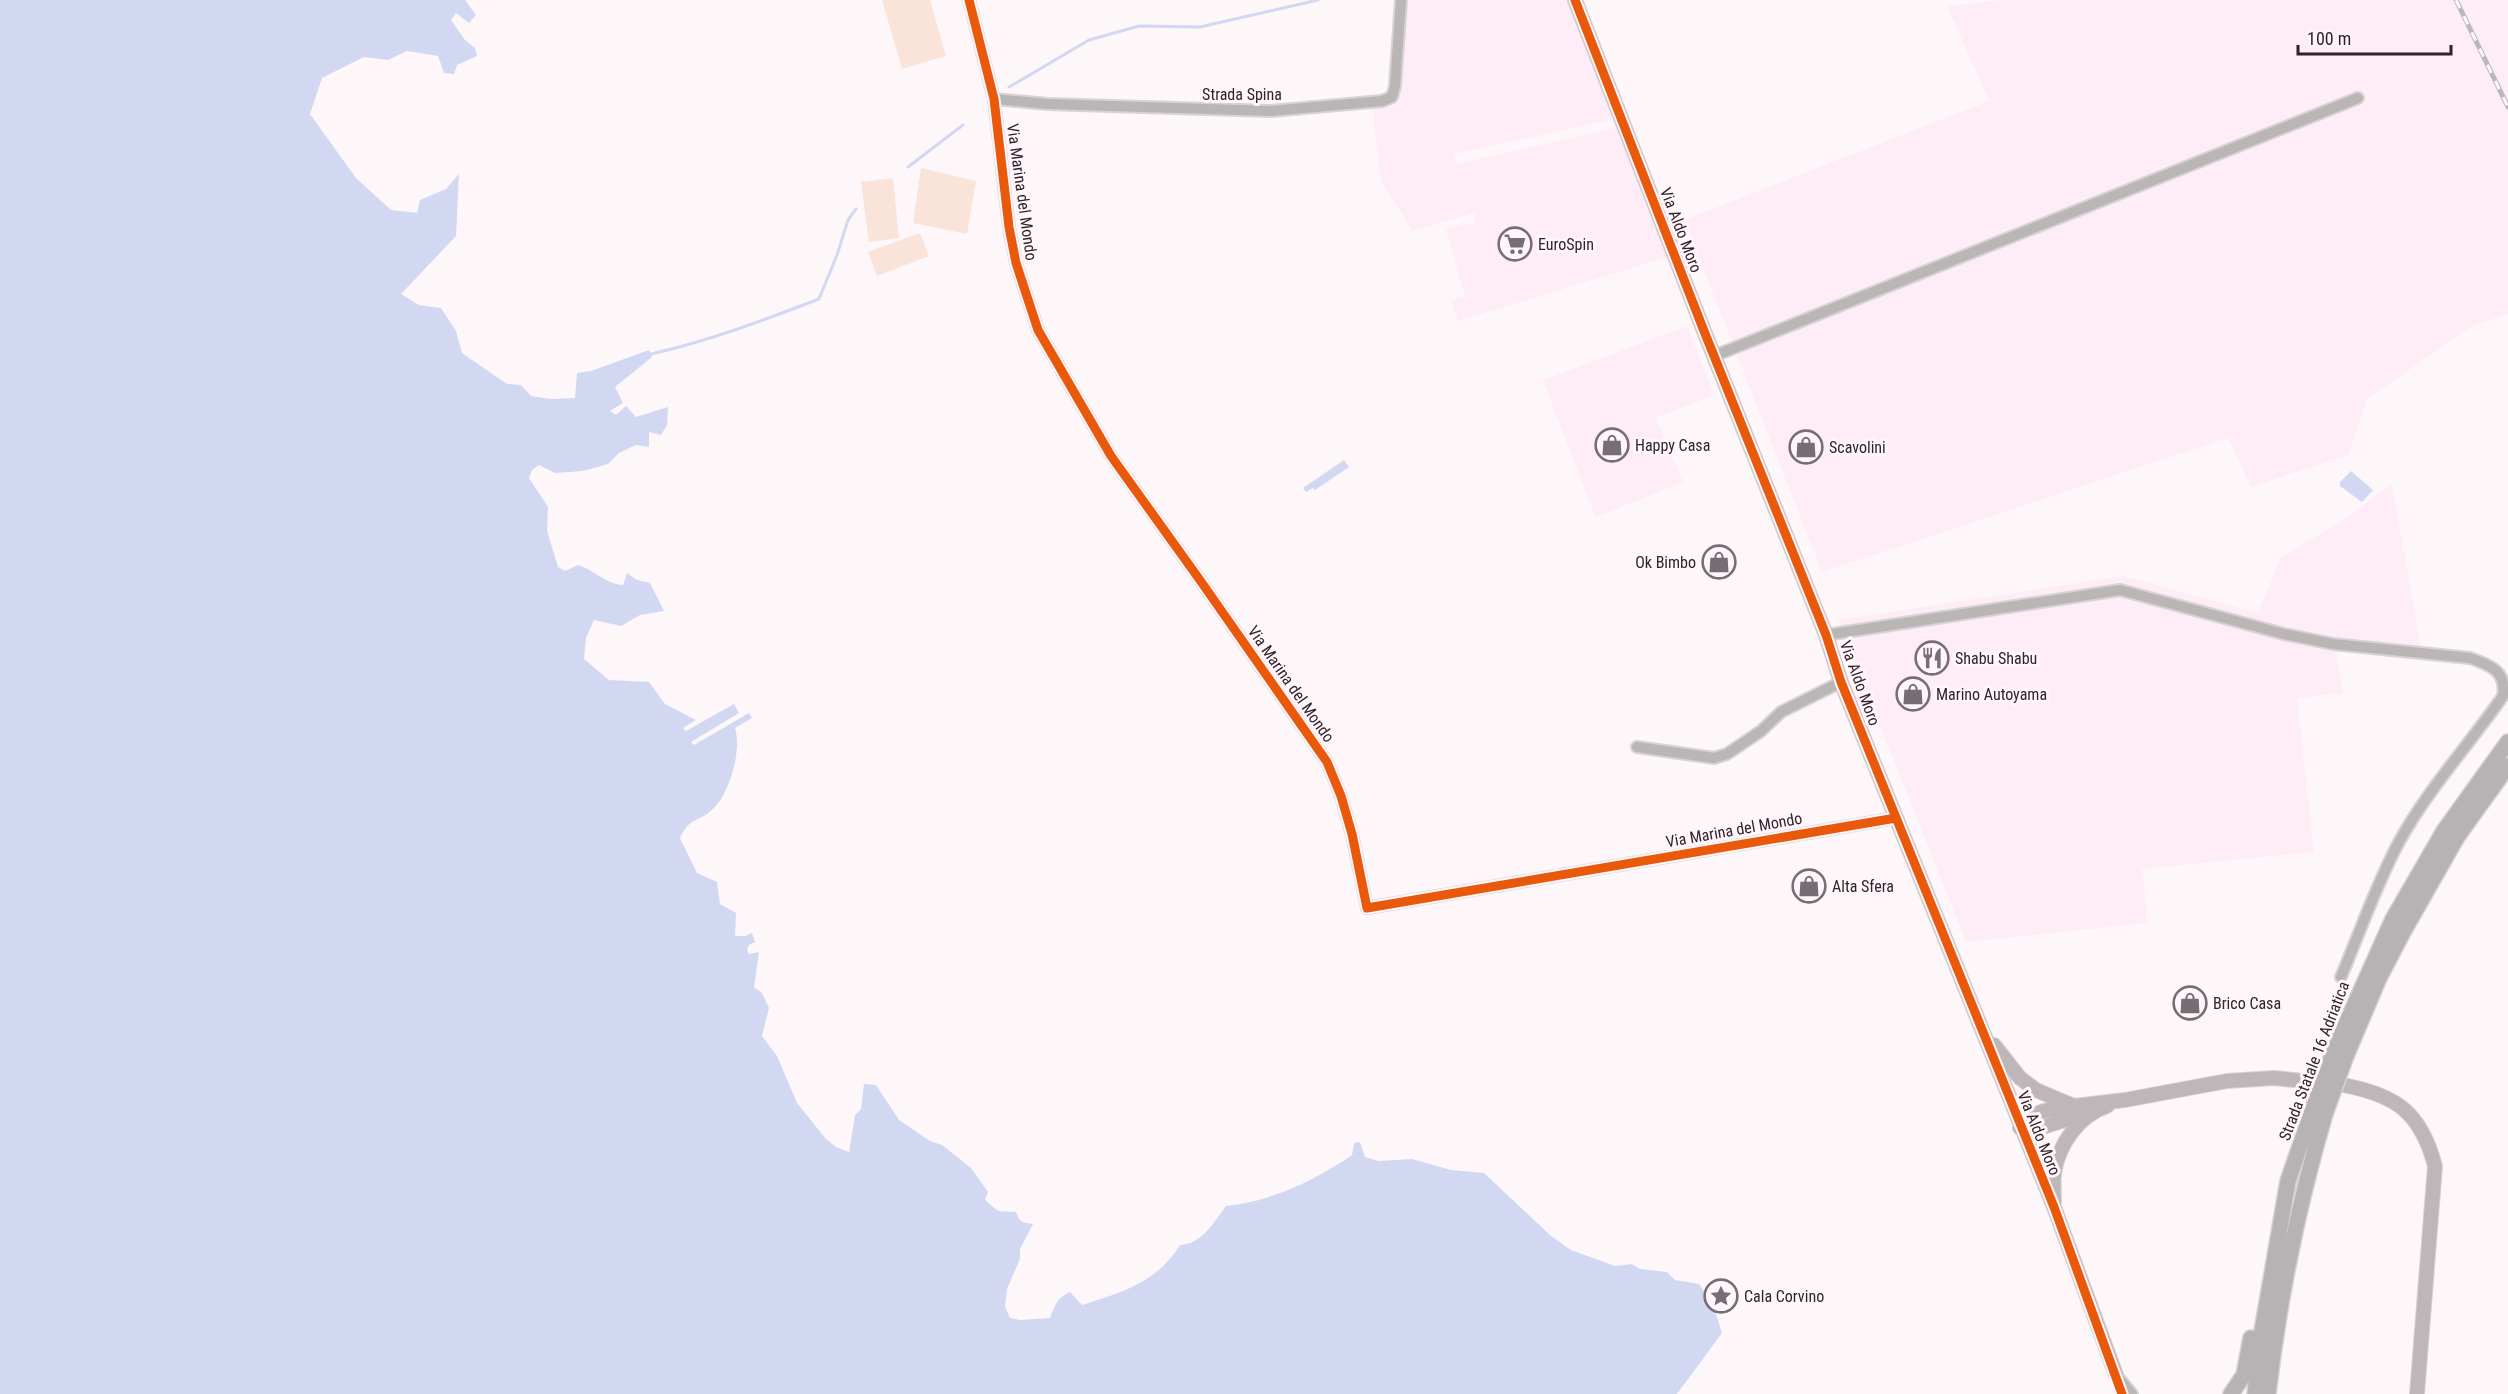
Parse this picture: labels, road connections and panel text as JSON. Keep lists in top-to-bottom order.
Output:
{
  "streets": {
    "highway": ["Strada Statale 16 Adriatica"],
    "main road": ["Via Aldo Moro"],
    "street": ["Strada Spina", "Via Marina del Mondo"]
  },
  "crossings": [
    ["Strada Spina", "Via Marina del Mondo"],
    ["Via Marina del Mondo", "Via Aldo Moro"]
  ],
  "places": {
    "supermarket": ["EuroSpin"],
    "shop": [
      "Happy Casa",
      "Scavolini",
      "Ok Bimbo",
      "Marino Autoyama",
      "Alta Sfera",
      "Brico Casa"
    ],
    "restaurant": ["Shabu Shabu"],
    "place": ["Cala Corvino"]
  },
  "scale_bar": "100 m"
}
